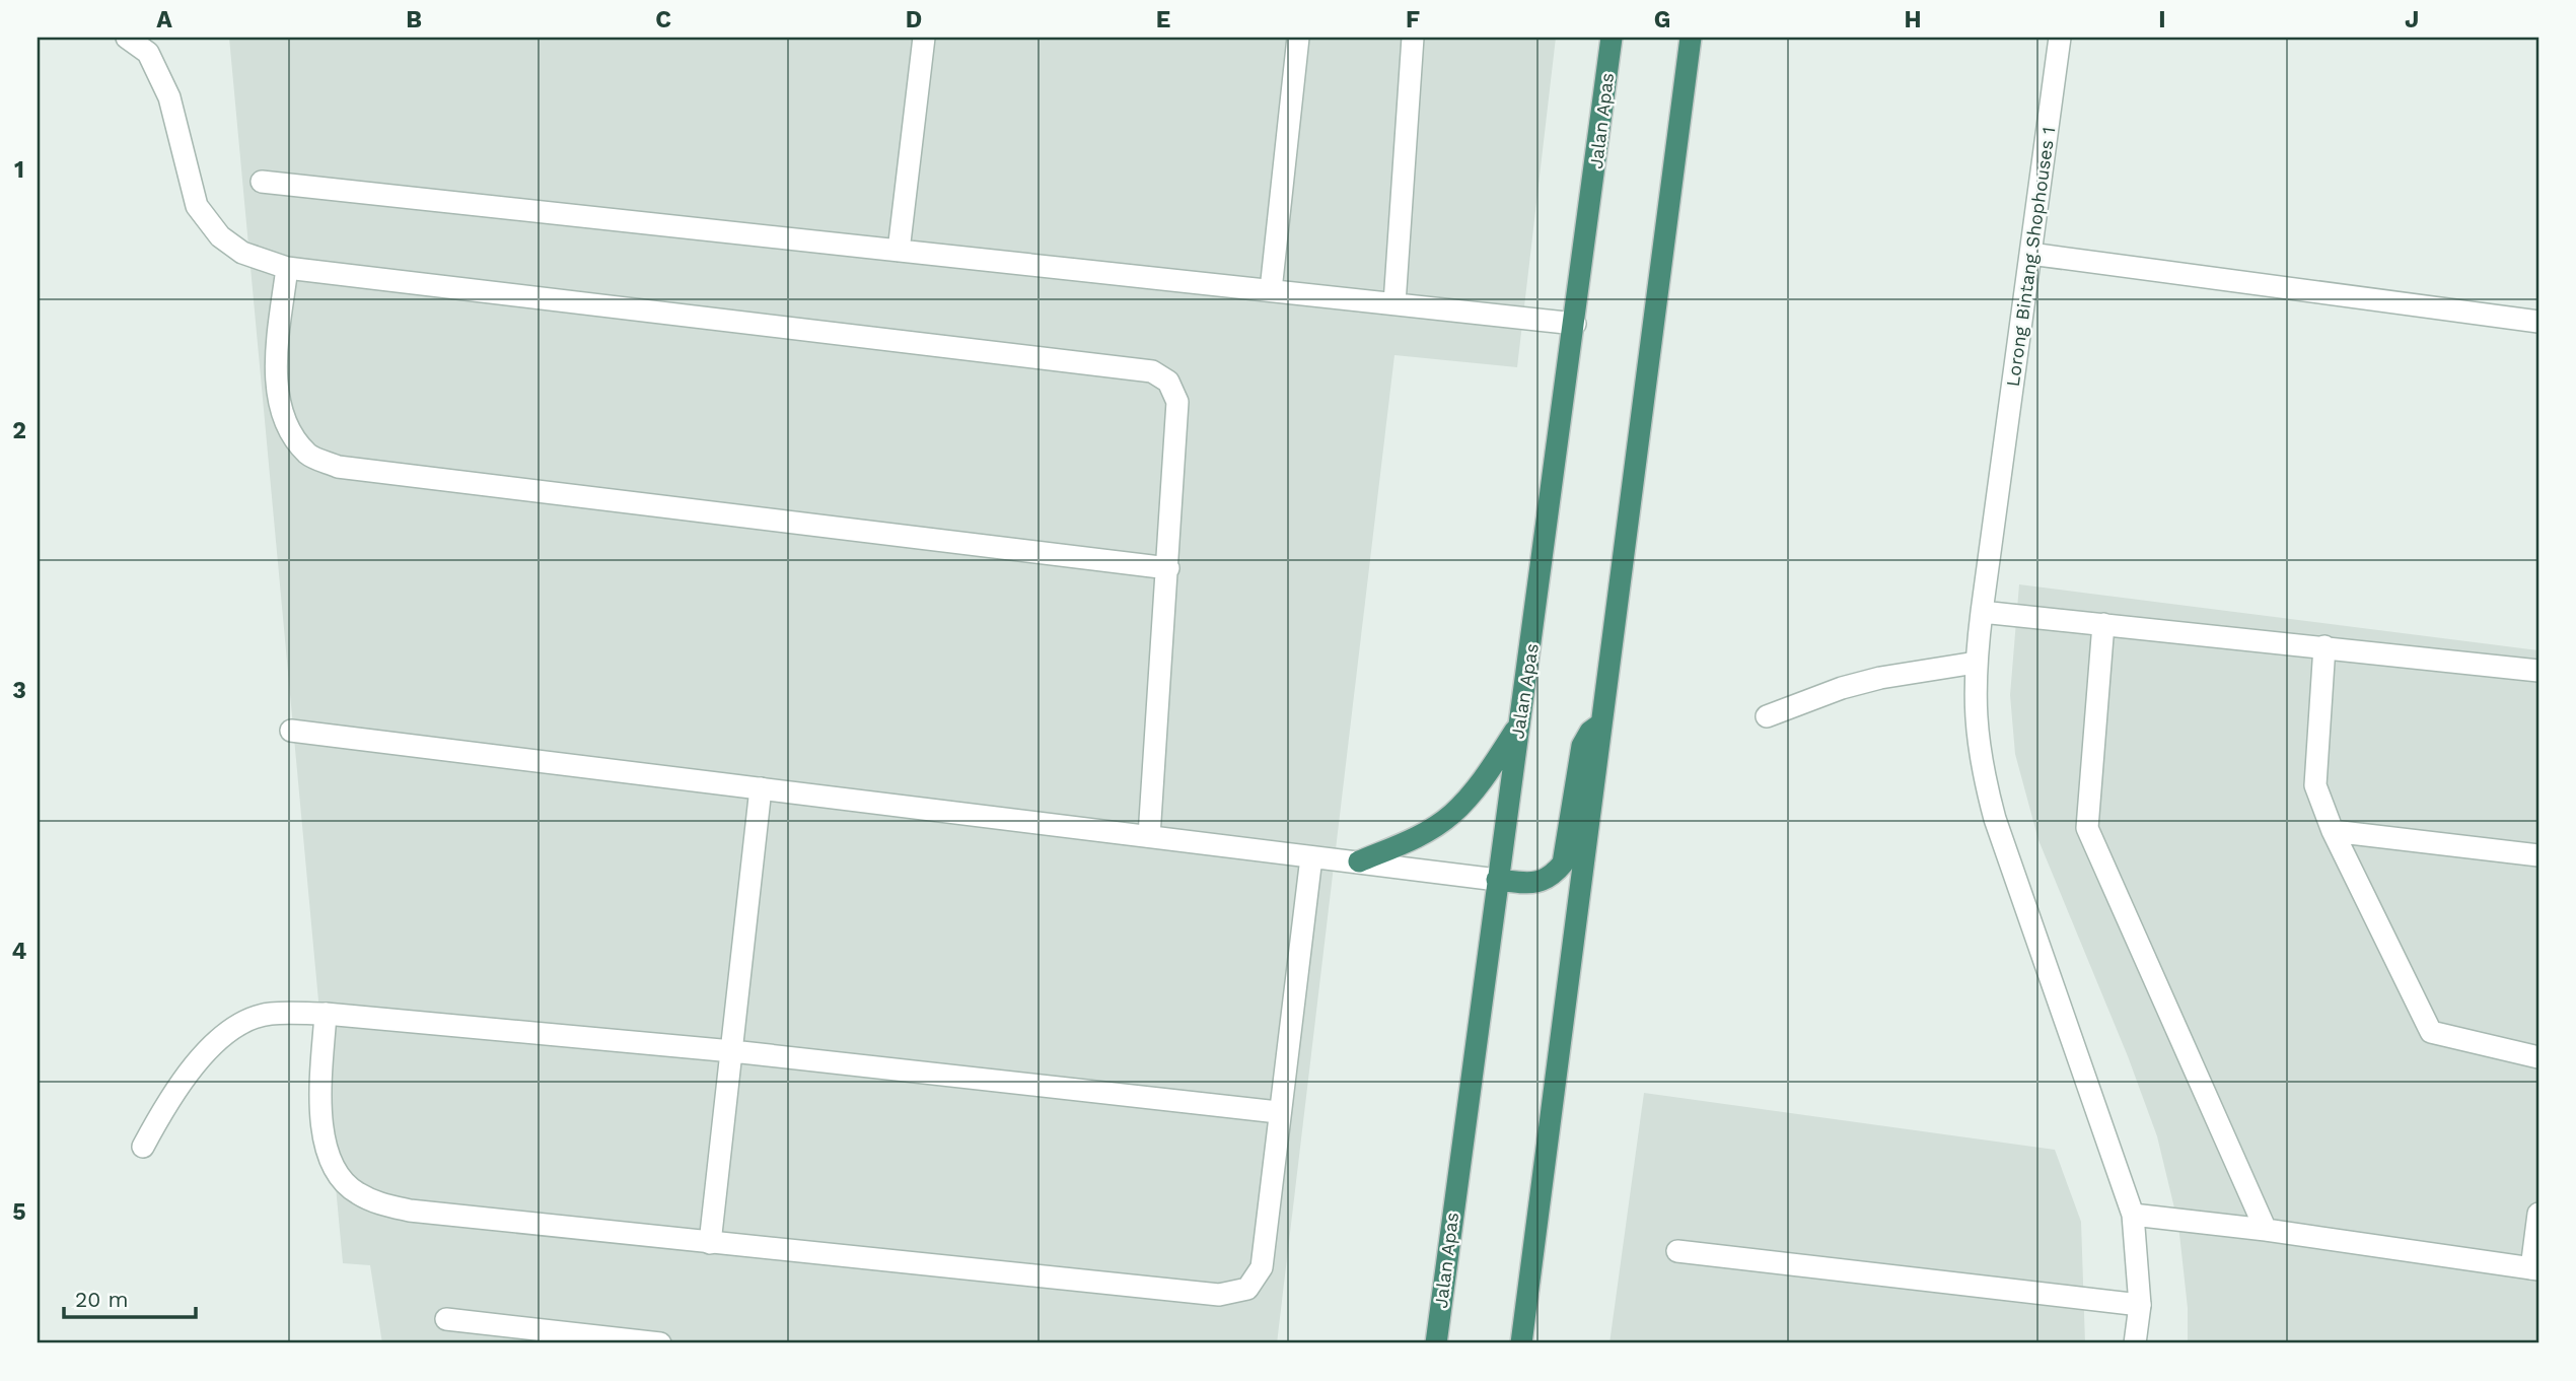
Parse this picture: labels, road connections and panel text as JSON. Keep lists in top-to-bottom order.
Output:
{
  "streets": {
    "highway": ["Jalan Apas"],
    "street": ["Lorong Bintang Shophouses 1"]
  },
  "scale_bar": "20 m",
  "grid": {
    "columns": [
      "A",
      "B",
      "C",
      "D",
      "E",
      "F",
      "G",
      "H",
      "I",
      "J"
    ],
    "rows": [
      "1",
      "2",
      "3",
      "4",
      "5"
    ]
  }
}
